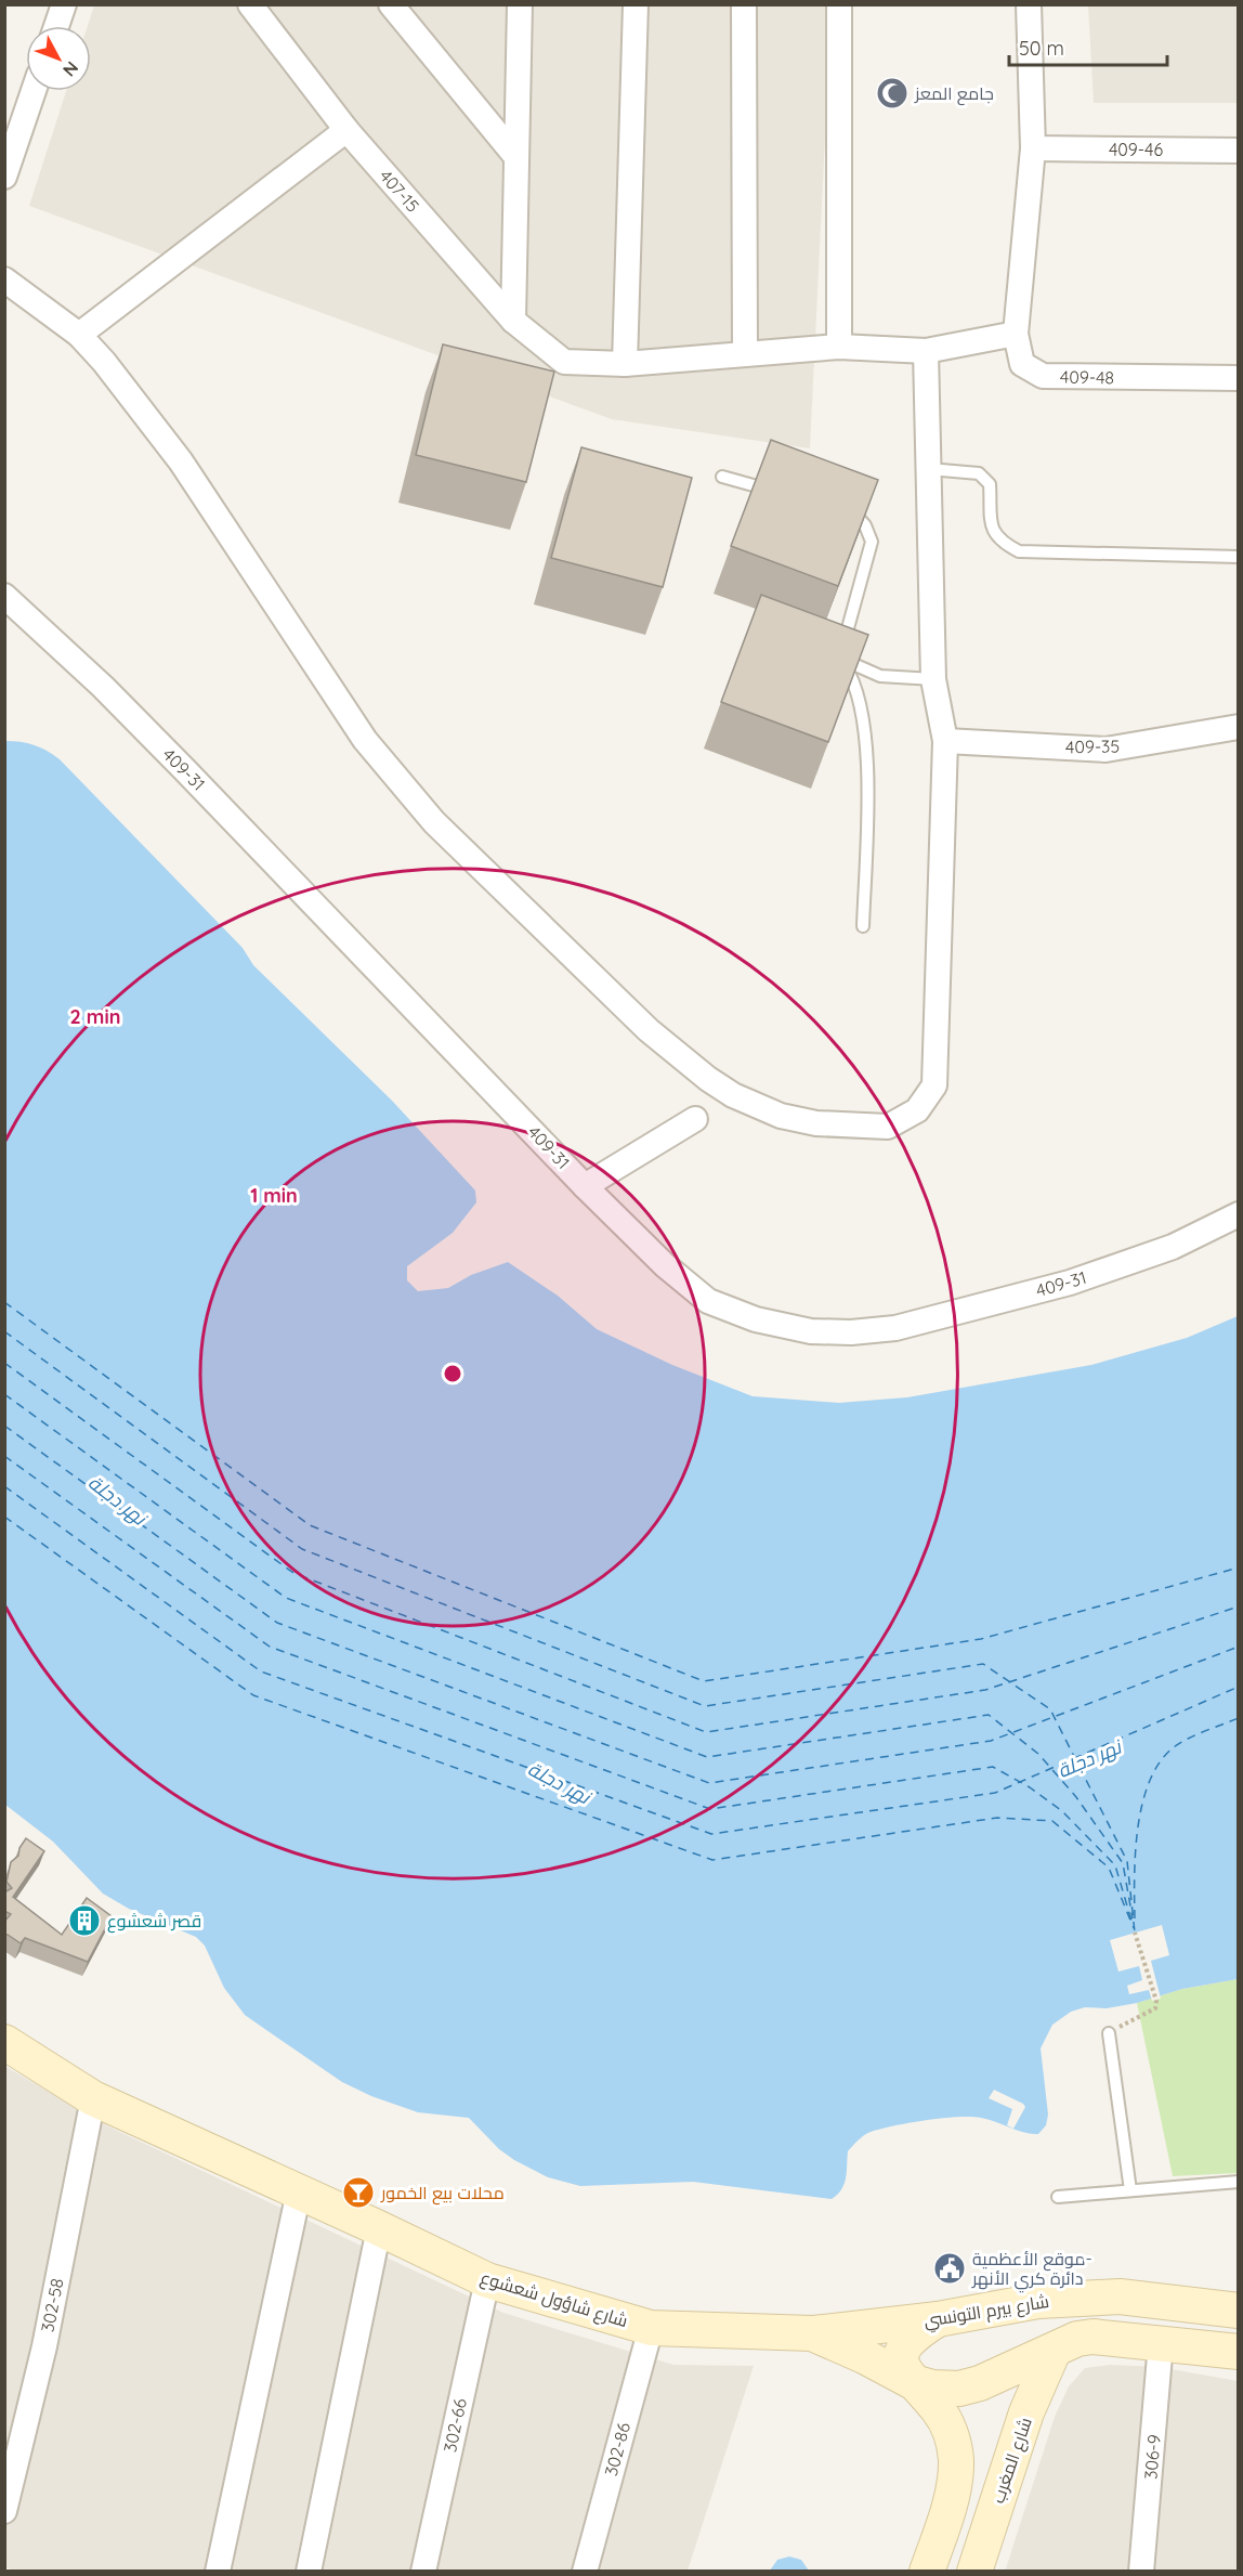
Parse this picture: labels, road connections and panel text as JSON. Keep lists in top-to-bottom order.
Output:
{
  "streets": {
    "street": [
      "409-46",
      "407-15",
      "409-48",
      "409-35",
      "409-31",
      "شارع شاؤول شعشوع",
      "302-58",
      "شارع بيرم التونسي",
      "302-66",
      "302-86",
      "306-9",
      "شارع المغرب"
    ]
  },
  "crossings": [
    ["409-46", "409-48"],
    ["شارع شاؤول شعشوع", "302-58"],
    ["شارع شاؤول شعشوع", "شارع بيرم التونسي"],
    ["شارع شاؤول شعشوع", "302-66"],
    ["شارع شاؤول شعشوع", "302-86"]
  ],
  "water": ["نهر دجلة"],
  "places": {
    "mosque": ["جامع المعز"],
    "building": ["قصر شعشوع"],
    "bar": ["محلات بيع الخمور"],
    "public building": ["موقع الأعظمية- دائرة كري الأنهر"]
  },
  "scale_bar": "50 m",
  "north": "bottom right",
  "rings": ["2 min", "1 min"]
}
